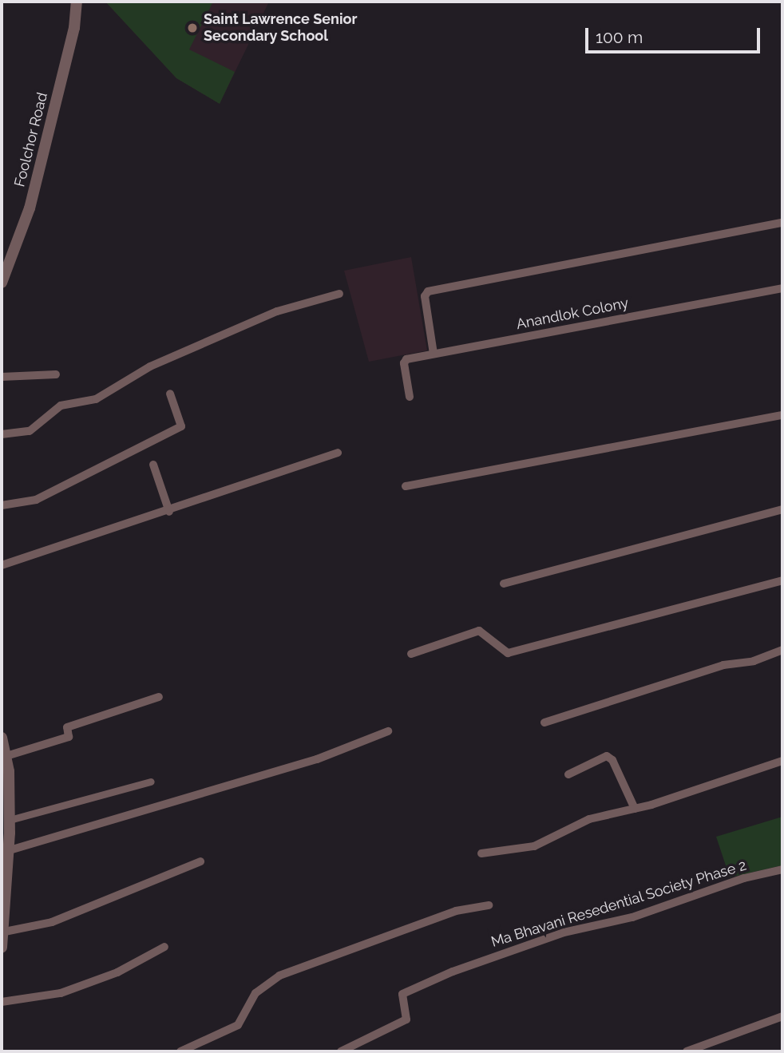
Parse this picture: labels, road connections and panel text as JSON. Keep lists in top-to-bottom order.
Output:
{
  "streets": {
    "street": ["Foolchor Road", "Anandlok Colony", "Ma Bhavani Resedential Society Phase 2"]
  },
  "places": ["Saint Lawrence Senior Secondary School"],
  "scale_bar": "100 m"
}
